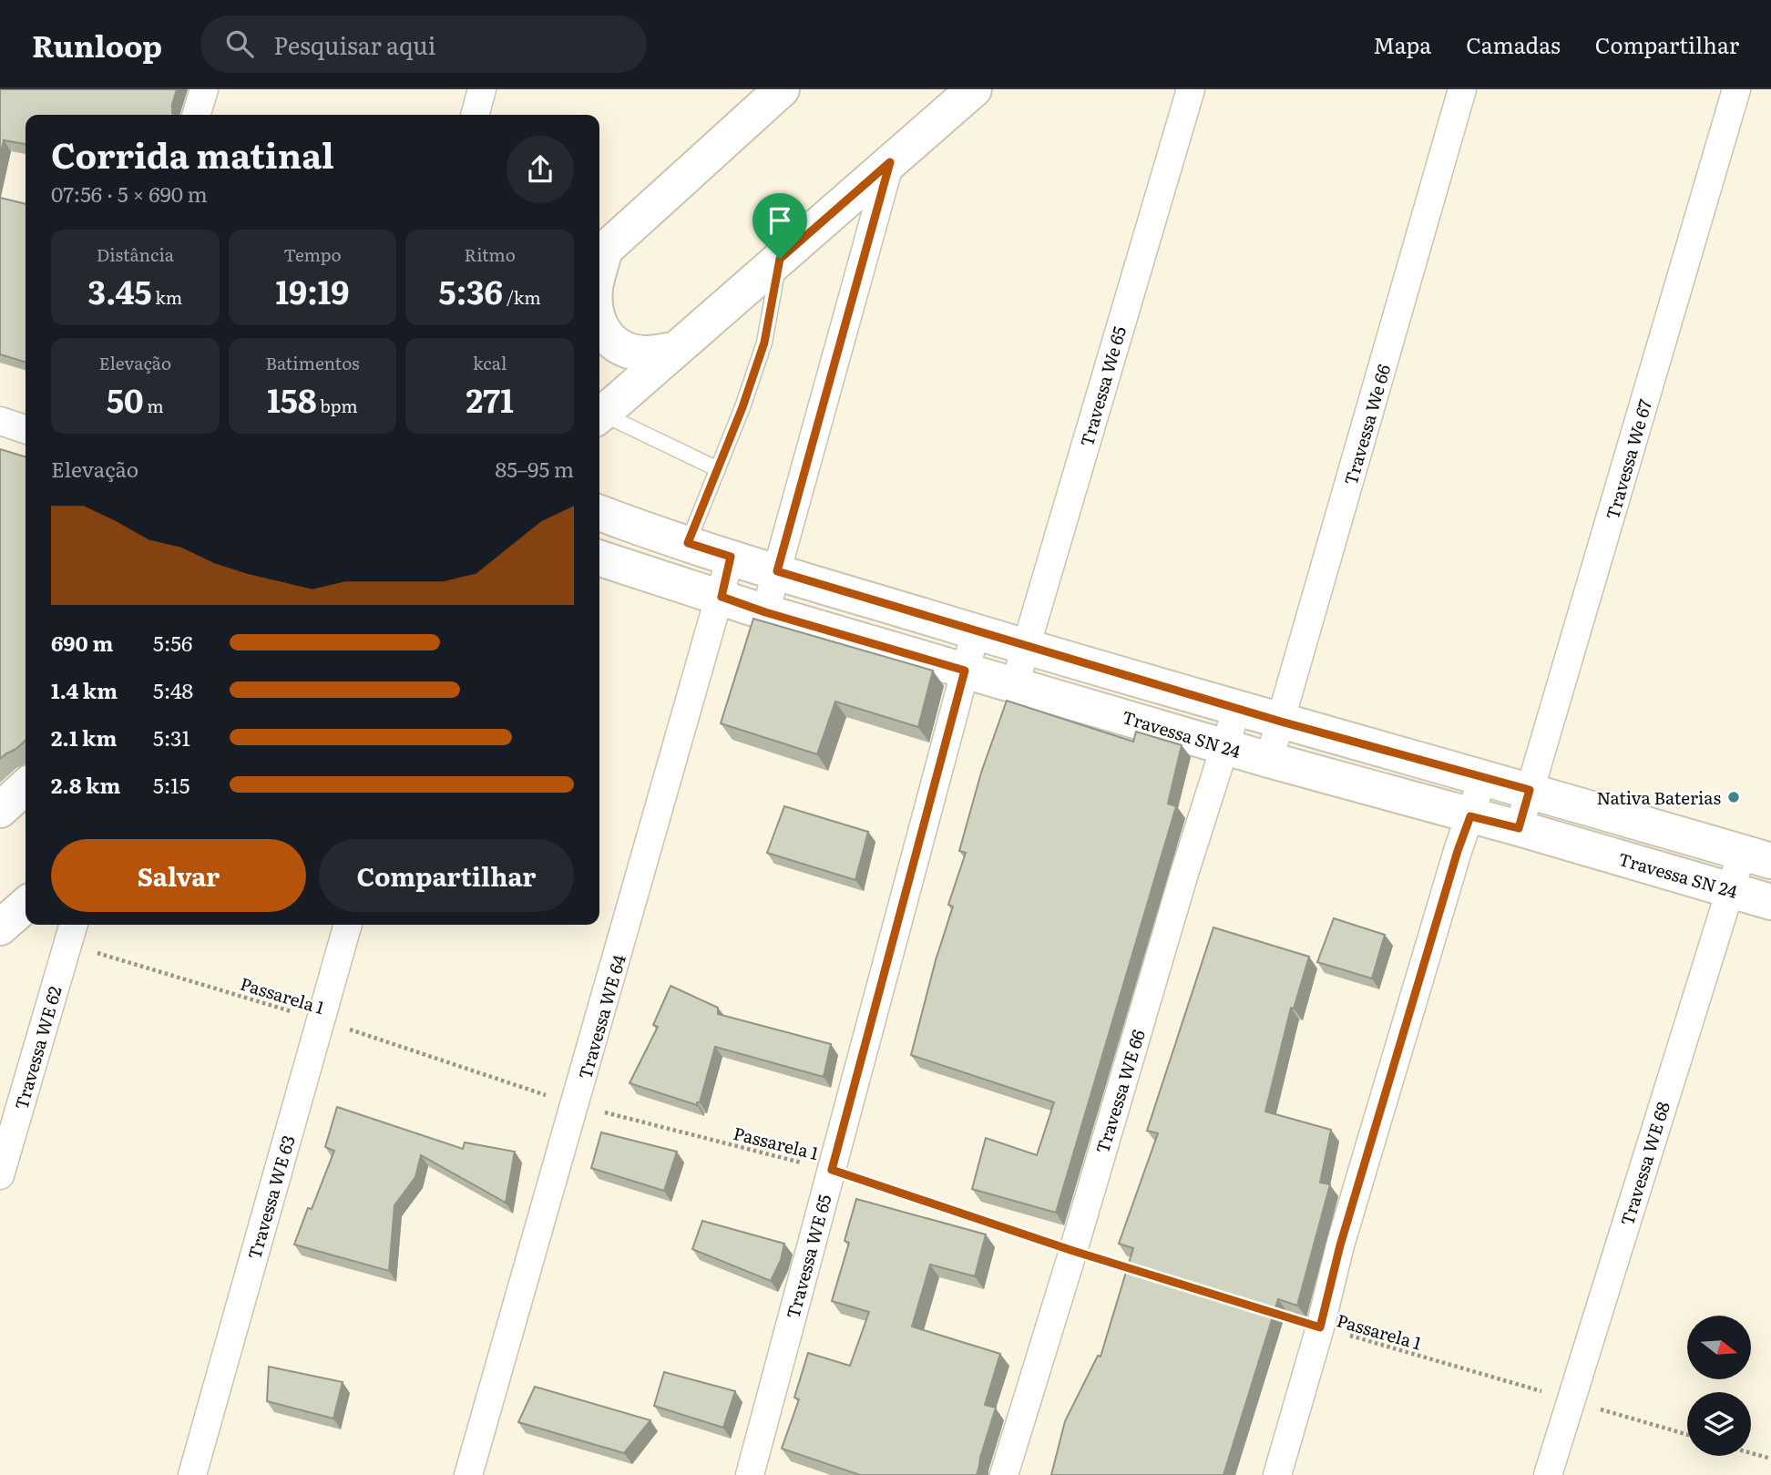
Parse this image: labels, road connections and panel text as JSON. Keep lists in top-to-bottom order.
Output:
{
  "streets": {
    "main road": ["Travessa SN 24"],
    "street": [
      "Travessa We 65",
      "Travessa We 66",
      "Travessa We 67",
      "Travessa WE 64",
      "Travessa WE 62",
      "Travessa WE 66",
      "Travessa WE 68",
      "Travessa WE 63",
      "Travessa WE 65"
    ],
    "path": ["Passarela 1"]
  },
  "crossings": [
    ["Travessa We 65", "Travessa SN 24"],
    ["Travessa We 66", "Travessa SN 24"],
    ["Travessa We 67", "Travessa SN 24"],
    ["Travessa SN 24", "Travessa WE 64"],
    ["Travessa SN 24", "Travessa WE 66"],
    ["Travessa SN 24", "Travessa WE 68"],
    ["Travessa SN 24", "Travessa WE 65"],
    ["Passarela 1", "Travessa WE 64"],
    ["Passarela 1", "Travessa WE 62"],
    ["Passarela 1", "Travessa WE 66"],
    ["Passarela 1", "Travessa WE 68"],
    ["Passarela 1", "Travessa WE 63"],
    ["Passarela 1", "Travessa WE 65"]
  ],
  "places": ["Nativa Baterias"],
  "north": "right",
  "page": {
    "header": "Runloop",
    "search": "Pesquisar aqui",
    "nav": ["Mapa", "Camadas", "Compartilhar"],
    "heading": ["Corrida matinal", "07:56 · 5 × 690 m"],
    "stats": [
      ["Distância", "3.45 km"],
      ["Tempo", "19:19"],
      ["Ritmo", "5:36 /km"],
      ["Elevação", "50 m"],
      ["Batimentos", "158 bpm"],
      ["kcal", "271"]
    ],
    "chart": ["Elevação", "85–95 m"],
    "list": [
      {
        "name": "690 m",
        "note": "5:56"
      },
      {
        "name": "1.4 km",
        "note": "5:48"
      },
      {
        "name": "2.1 km",
        "note": "5:31"
      },
      {
        "name": "2.8 km",
        "note": "5:15"
      }
    ],
    "buttons": ["Salvar", "Compartilhar"]
  }
}
